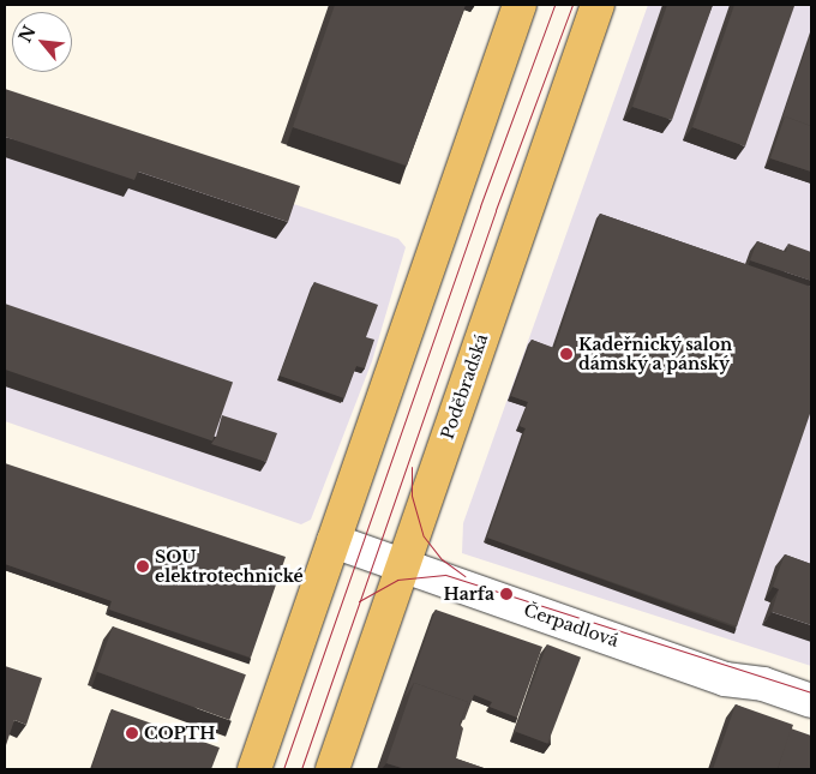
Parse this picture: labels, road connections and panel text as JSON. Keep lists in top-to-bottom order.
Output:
{
  "streets": {
    "main road": ["Poděbradská"],
    "street": ["Čerpadlová"]
  },
  "crossings": [
    ["Poděbradská", "Čerpadlová"]
  ],
  "places": [
    "Kadeřnický salon dámský a pánský",
    "SOU elektrotechnické",
    "Harfa",
    "COPTH"
  ],
  "north": "top left"
}
